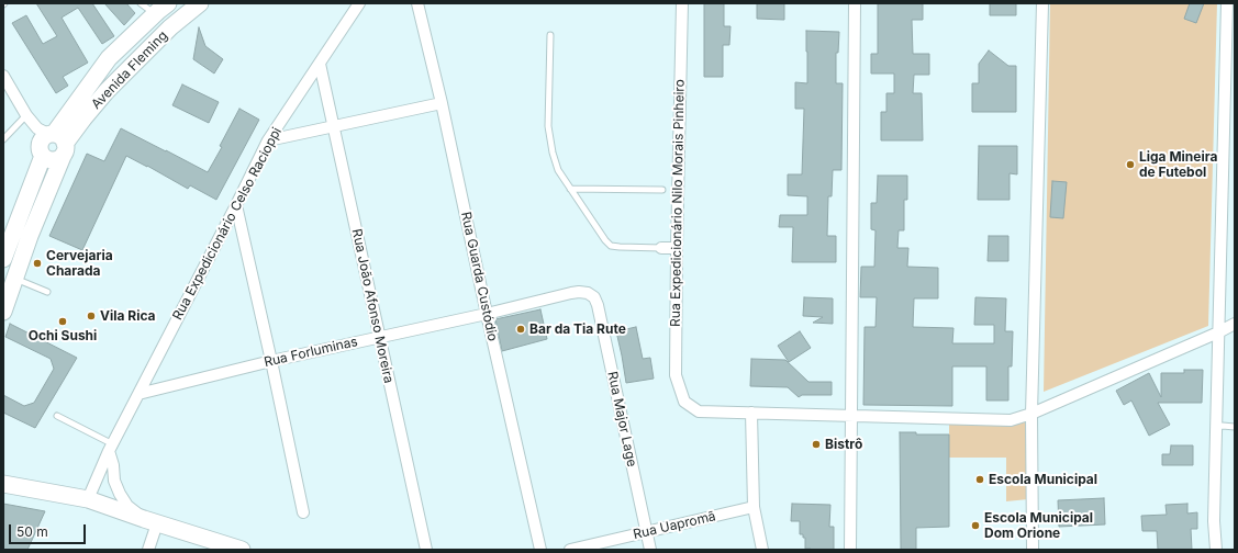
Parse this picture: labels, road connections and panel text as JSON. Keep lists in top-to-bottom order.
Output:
{
  "streets": {
    "street": [
      "Avenida Fleming",
      "Rua Expedicionário Nilo Morais Pinheiro",
      "Rua Expedicionário Celso Racioppi",
      "Rua Guarda Custódio",
      "Rua João Afonso Moreira",
      "Rua Forluminas",
      "Rua Major Lage",
      "Rua Uapromã"
    ]
  },
  "crossings": [
    ["Rua Expedicionário Celso Racioppi", "Rua João Afonso Moreira"],
    ["Rua Expedicionário Celso Racioppi", "Rua Forluminas"],
    ["Rua Guarda Custódio", "Rua Forluminas"],
    ["Rua João Afonso Moreira", "Rua Forluminas"],
    ["Rua Forluminas", "Rua Major Lage"],
    ["Rua Major Lage", "Rua Uapromã"]
  ],
  "places": [
    "Liga Mineira de Futebol",
    "Cervejaria Charada",
    "Vila Rica",
    "Ochi Sushi",
    "Bar da Tia Rute",
    "Bistrô",
    "Escola Municipal",
    "Escola Municipal Dom Orione"
  ],
  "scale_bar": "50 m"
}
